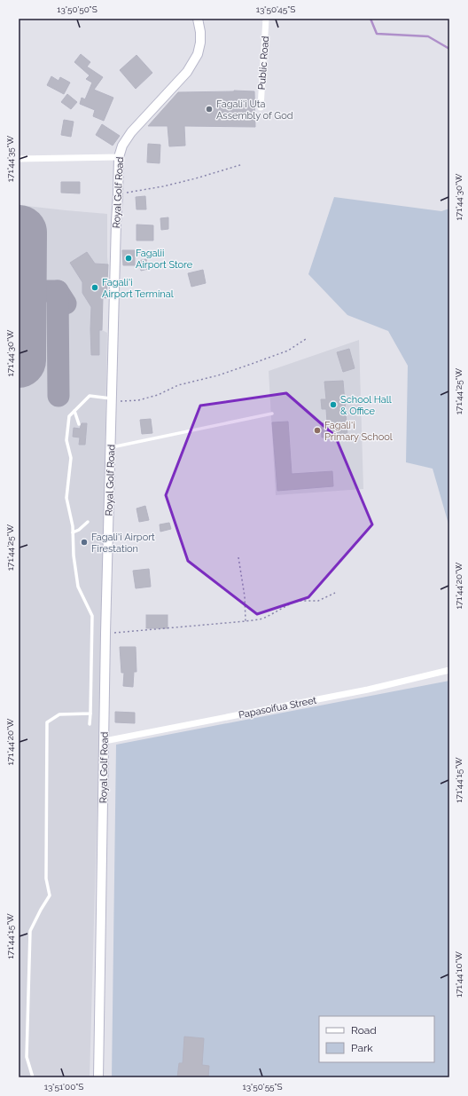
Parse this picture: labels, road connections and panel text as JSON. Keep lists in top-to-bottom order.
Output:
{
  "streets": {
    "main road": ["Royal Golf Road"],
    "street": ["Public Road", "Papasoifua Street"]
  },
  "crossings": [
    ["Royal Golf Road", "Papasoifua Street"]
  ],
  "places": [
    "Fagali'i Uta Assembly of God",
    "Fagalii Airport Store",
    "Fagali'i Airport Terminal",
    "School Hall & Office",
    "Fagali'i Primary School",
    "Fagali'i Airport Firestation"
  ],
  "legend": ["Road", "Park"],
  "coordinates": [
    "13°50'50\"S",
    "13°50'45\"S",
    "171°44'35\"W",
    "171°44'30\"W",
    "171°44'25\"W",
    "171°44'20\"W",
    "171°44'15\"W",
    "171°44'10\"W",
    "13°51'00\"S",
    "13°50'55\"S"
  ]
}
